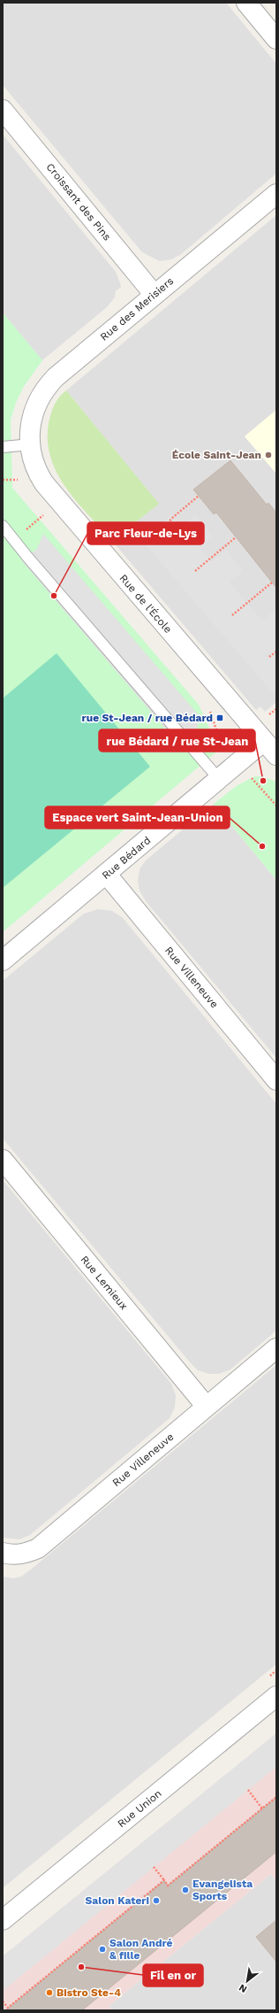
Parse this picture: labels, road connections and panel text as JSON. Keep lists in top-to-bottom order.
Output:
{
  "streets": {
    "street": [
      "Croissant des Pins",
      "Rue des Merisiers",
      "Rue de l'École",
      "Rue Bédard",
      "Rue Villeneuve",
      "Rue Lemieux",
      "Rue Union"
    ]
  },
  "crossings": [
    ["Croissant des Pins", "Rue des Merisiers"],
    ["Rue des Merisiers", "Rue de l'École"],
    ["Rue de l'École", "Rue Bédard"],
    ["Rue Bédard", "Rue Villeneuve"],
    ["Rue Villeneuve", "Rue Lemieux"]
  ],
  "places": {
    "other": [
      "École Saint-Jean",
      "Parc Fleur-de-Lys",
      "rue Bédard / rue St-Jean",
      "Espace vert Saint-Jean-Union",
      "Evangelista Sports",
      "Salon Kateri",
      "Salon André & fille",
      "Fil en or",
      "Bistro Ste-4"
    ],
    "transit": ["rue St-Jean / rue Bédard"]
  },
  "north": "bottom left"
}
